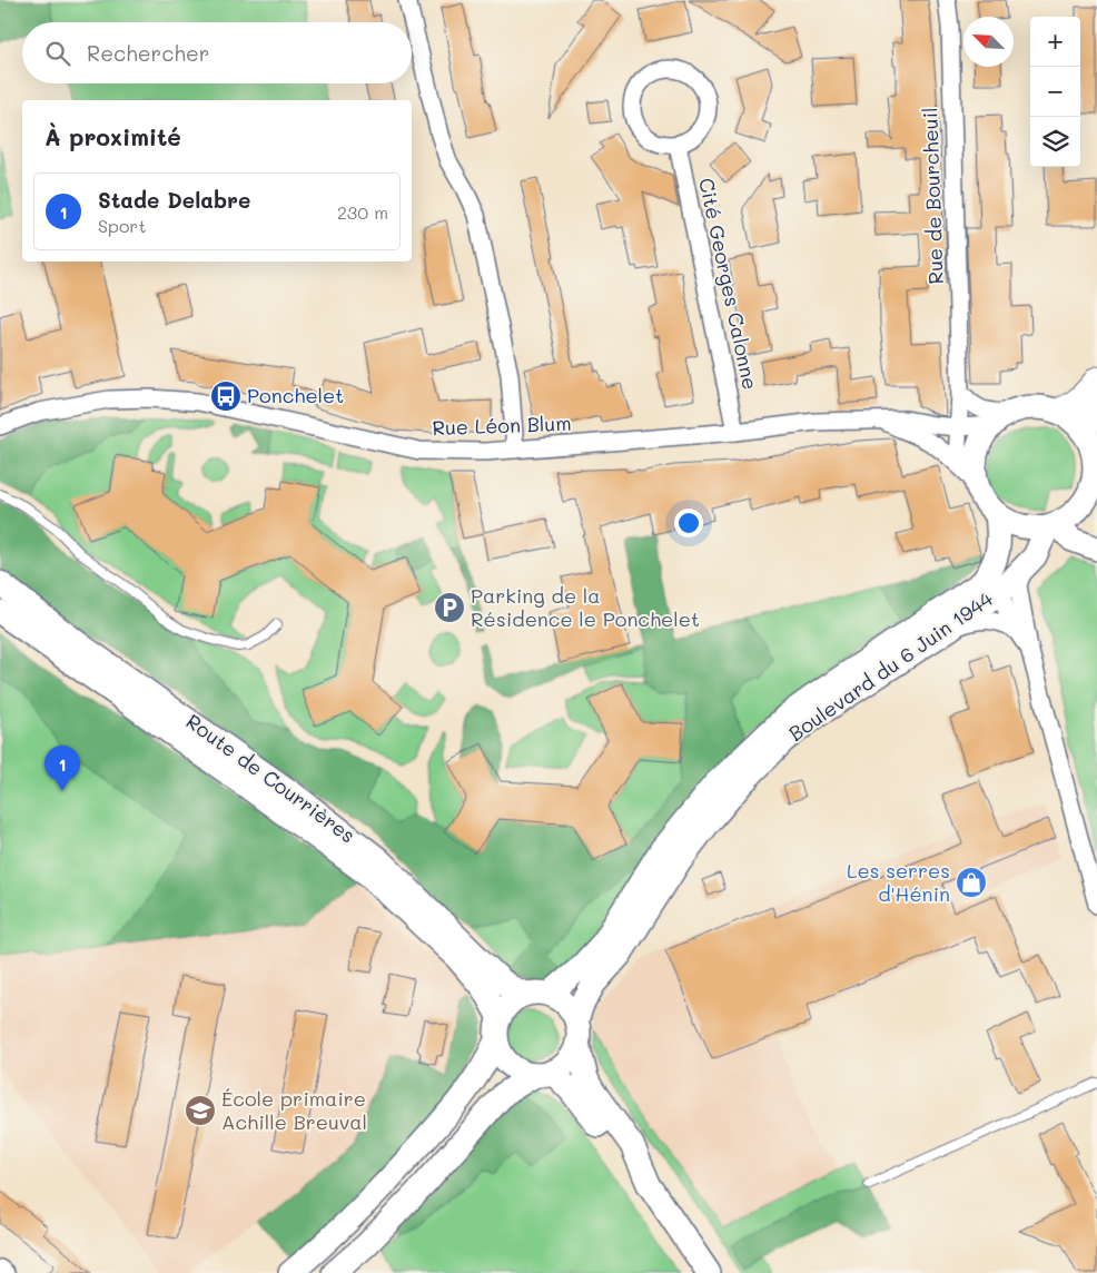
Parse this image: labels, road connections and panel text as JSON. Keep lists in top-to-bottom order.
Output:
{
  "streets": {
    "main road": ["Boulevard du 6 Juin 1944", "Route de Courrières"],
    "street": ["Rue de Bourcheuil", "Cité Georges Calonne", "Rue Léon Blum"]
  },
  "crossings": [
    ["Rue de Bourcheuil", "Rue Léon Blum"],
    ["Cité Georges Calonne", "Rue Léon Blum"],
    ["Rue Léon Blum", "Boulevard du 6 Juin 1944"],
    ["Boulevard du 6 Juin 1944", "Route de Courrières"]
  ],
  "places": {
    "bus stop": ["Ponchelet"],
    "parking": ["Parking de la Résidence le Ponchelet"],
    "shop": ["Les serres d'Hénin"],
    "school or university": ["École primaire Achille Breuval"]
  },
  "north": "top left",
  "page": {
    "map_buttons": ["+", "−"],
    "search": "Rechercher",
    "heading": "À proximité",
    "list": [
      {
        "mark": "1",
        "name": "Stade Delabre",
        "note": "Sport",
        "value": "230 m"
      }
    ],
    "pins": "1"
  }
}
